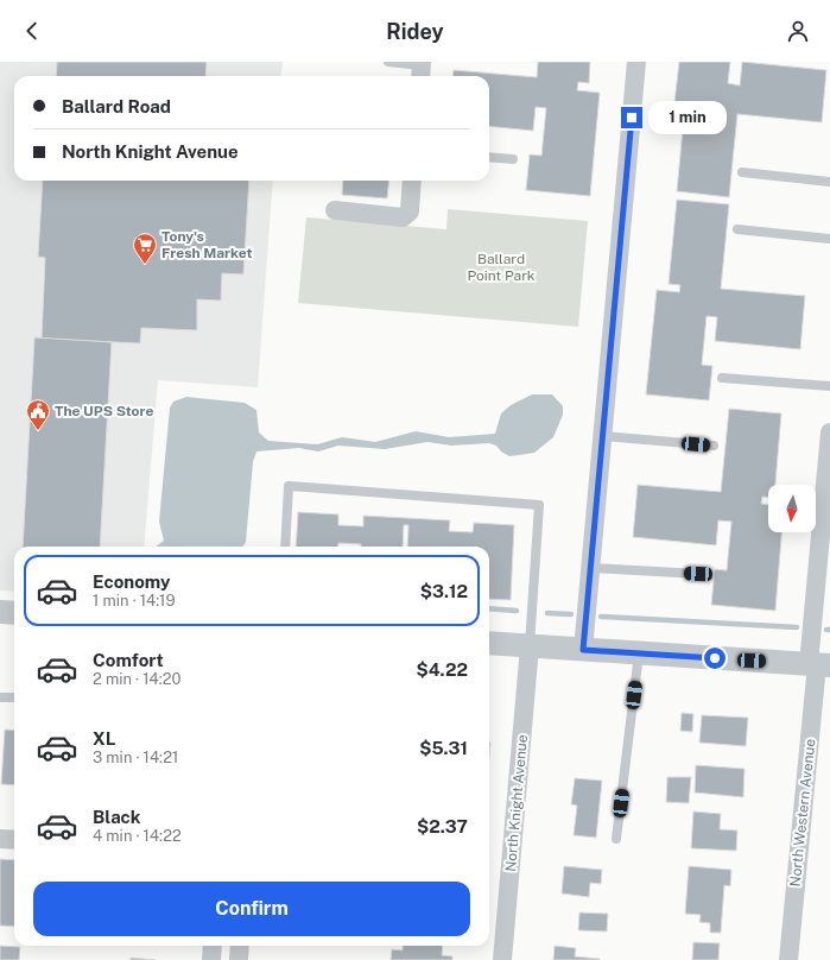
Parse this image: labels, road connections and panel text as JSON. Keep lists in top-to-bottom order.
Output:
{
  "streets": {
    "street": ["North Knight Avenue", "North Western Avenue"]
  },
  "parks": ["Ballard Point Park"],
  "places": {
    "supermarket": ["Tony's Fresh Market"],
    "public building": ["The UPS Store"]
  },
  "north": "bottom",
  "page": {
    "header": "Ridey",
    "banner": ["Ballard Road", "North Knight Avenue"],
    "bubble": "1 min",
    "list": [
      {
        "name": "Economy",
        "note": "1 min · 14:19",
        "value": "$3.12"
      },
      {
        "name": "Comfort",
        "note": "2 min · 14:20",
        "value": "$4.22"
      },
      {
        "name": "XL",
        "note": "3 min · 14:21",
        "value": "$5.31"
      },
      {
        "name": "Black",
        "note": "4 min · 14:22",
        "value": "$2.37"
      }
    ],
    "buttons": "Confirm"
  }
}
